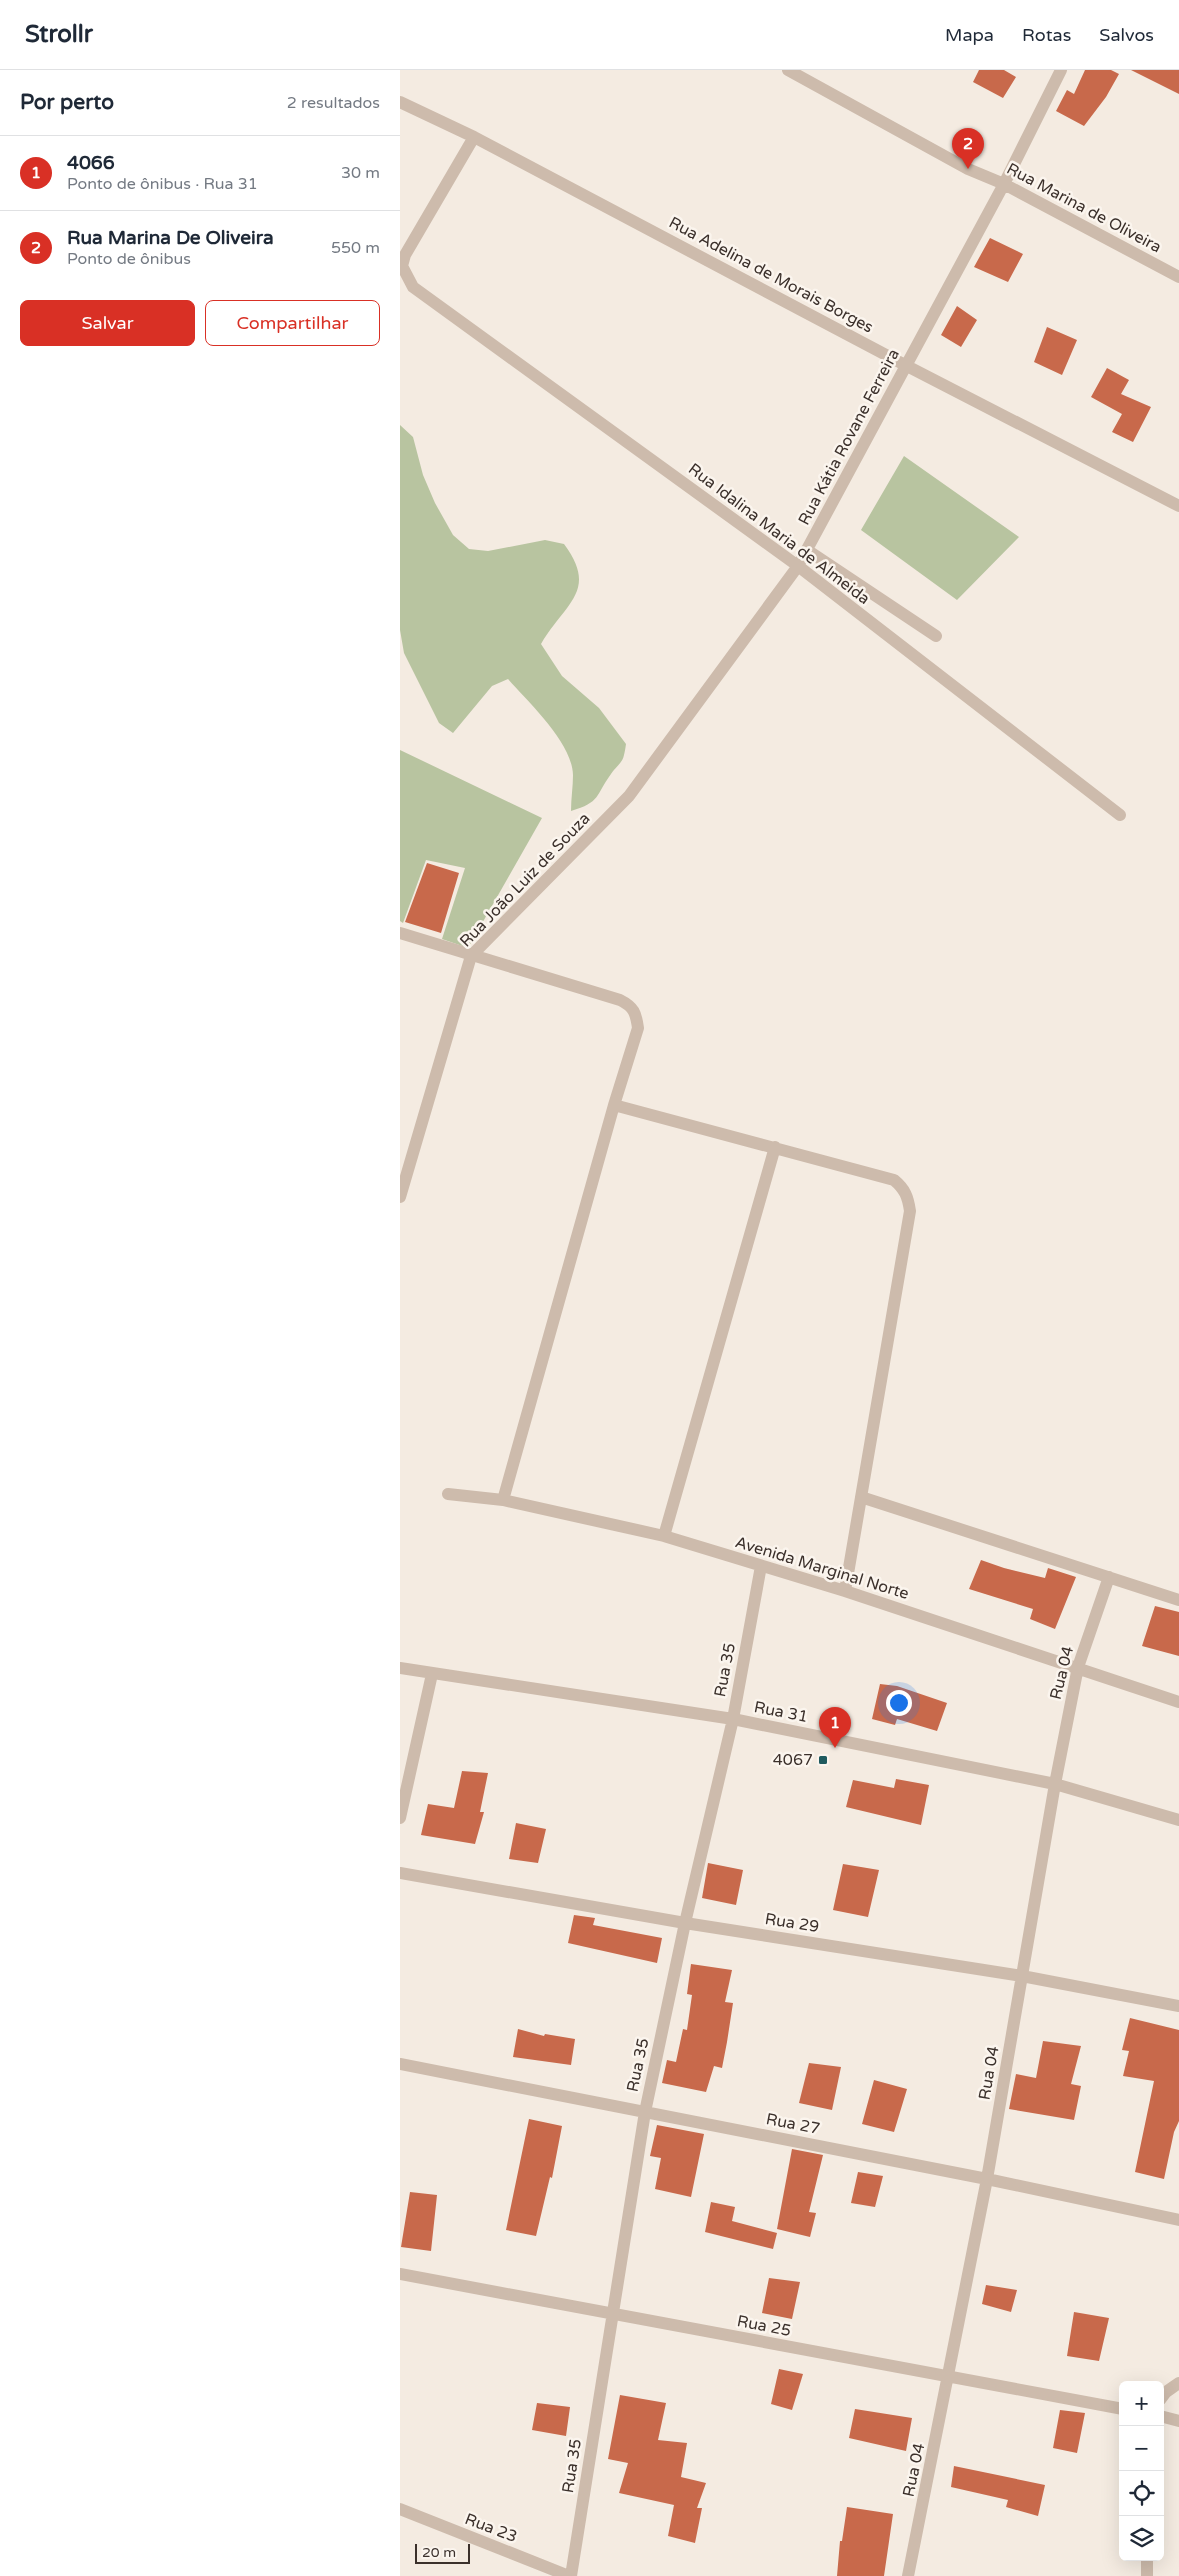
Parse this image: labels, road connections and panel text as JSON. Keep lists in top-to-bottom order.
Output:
{
  "streets": {
    "street": [
      "Rua Marina de Oliveira",
      "Rua Adelina de Morais Borges",
      "Rua Kátia Rovane Ferreira",
      "Rua Idalina Maria de Almeida",
      "Rua João Luiz de Souza",
      "Avenida Marginal Norte",
      "Rua 35",
      "Rua 04",
      "Rua 31",
      "Rua 29",
      "Rua 27",
      "Rua 25",
      "Rua 23"
    ]
  },
  "crossings": [
    ["Rua Marina de Oliveira", "Rua Kátia Rovane Ferreira"],
    ["Rua Adelina de Morais Borges", "Rua Kátia Rovane Ferreira"],
    ["Rua Adelina de Morais Borges", "Rua Idalina Maria de Almeida"],
    ["Rua Kátia Rovane Ferreira", "Rua Idalina Maria de Almeida"],
    ["Rua Kátia Rovane Ferreira", "Rua João Luiz de Souza"],
    ["Avenida Marginal Norte", "Rua 35"],
    ["Avenida Marginal Norte", "Rua 04"],
    ["Rua 35", "Rua 31"],
    ["Rua 35", "Rua 29"],
    ["Rua 35", "Rua 27"],
    ["Rua 35", "Rua 25"],
    ["Rua 35", "Rua 23"],
    ["Rua 04", "Rua 31"],
    ["Rua 04", "Rua 29"],
    ["Rua 04", "Rua 27"],
    ["Rua 04", "Rua 25"]
  ],
  "places": {
    "transit": ["4067"]
  },
  "scale_bar": "20 m",
  "page": {
    "header": "Strollr",
    "nav": ["Mapa", "Rotas", "Salvos"],
    "heading": ["Por perto", "2 resultados"],
    "pins": ["2", "1"],
    "list": [
      {
        "mark": "1",
        "name": "4066",
        "note": "Ponto de ônibus · Rua 31",
        "value": "30 m"
      },
      {
        "mark": "2",
        "name": "Rua Marina De Oliveira",
        "note": "Ponto de ônibus",
        "value": "550 m"
      }
    ],
    "buttons": ["Salvar", "Compartilhar"],
    "map_buttons": ["+", "−"],
    "scale": "20 m"
  }
}
